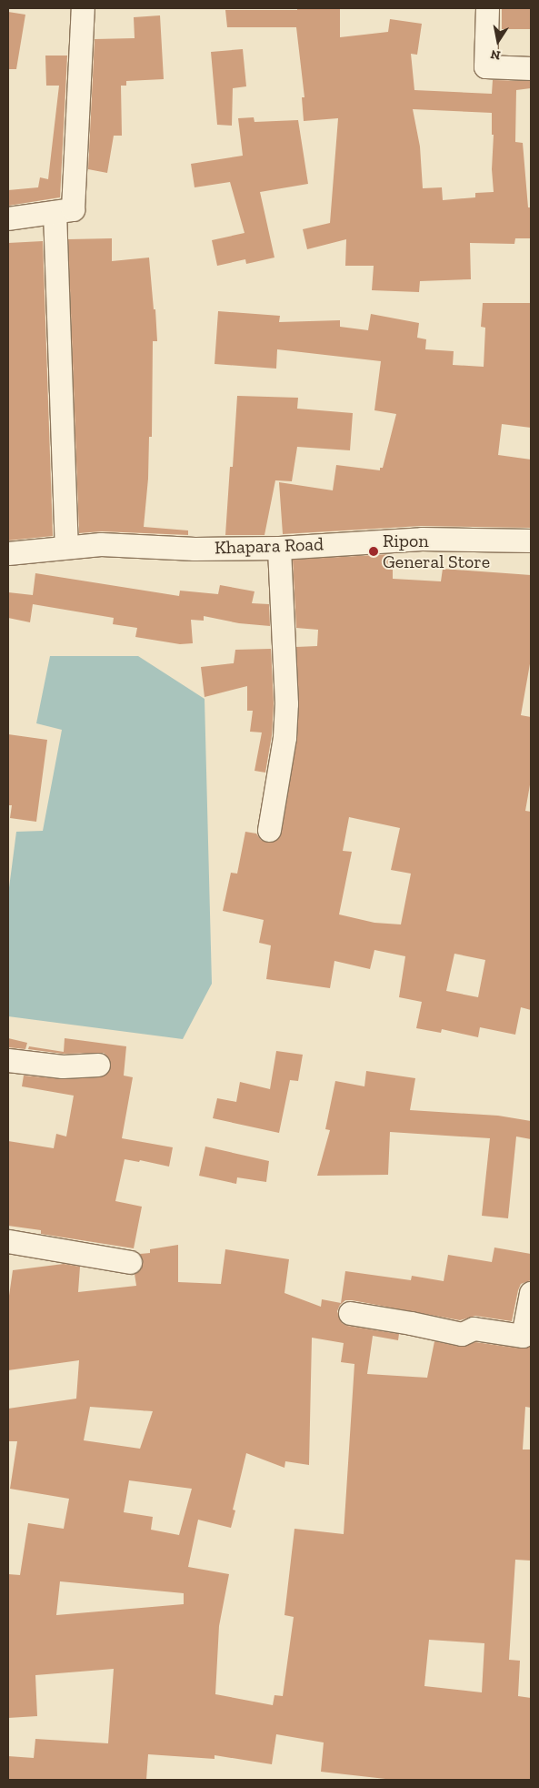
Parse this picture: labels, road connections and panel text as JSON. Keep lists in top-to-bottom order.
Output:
{
  "streets": {
    "street": ["Khapara Road"]
  },
  "places": ["Ripon General Store"],
  "north": "bottom"
}
